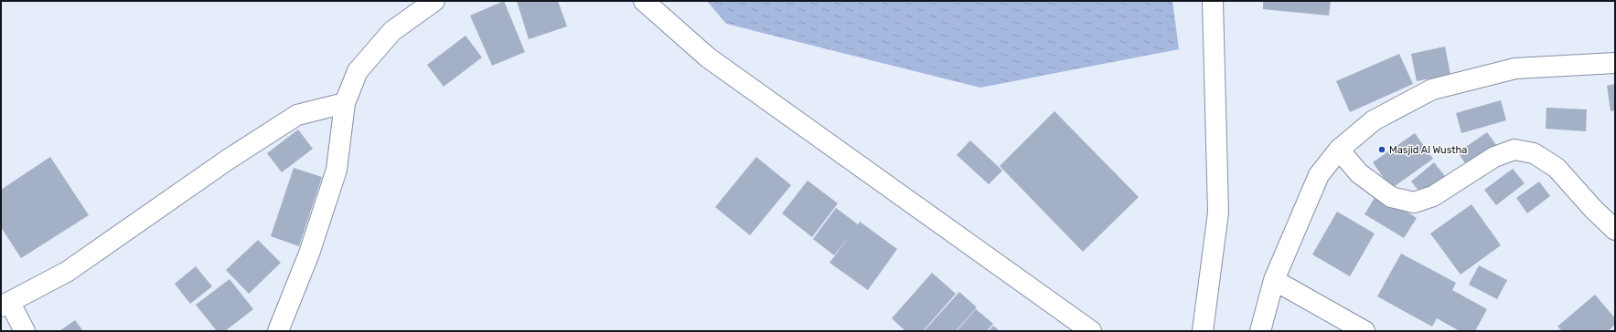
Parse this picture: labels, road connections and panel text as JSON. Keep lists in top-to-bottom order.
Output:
{
  "places": ["Masjid Al Wustha"]
}
